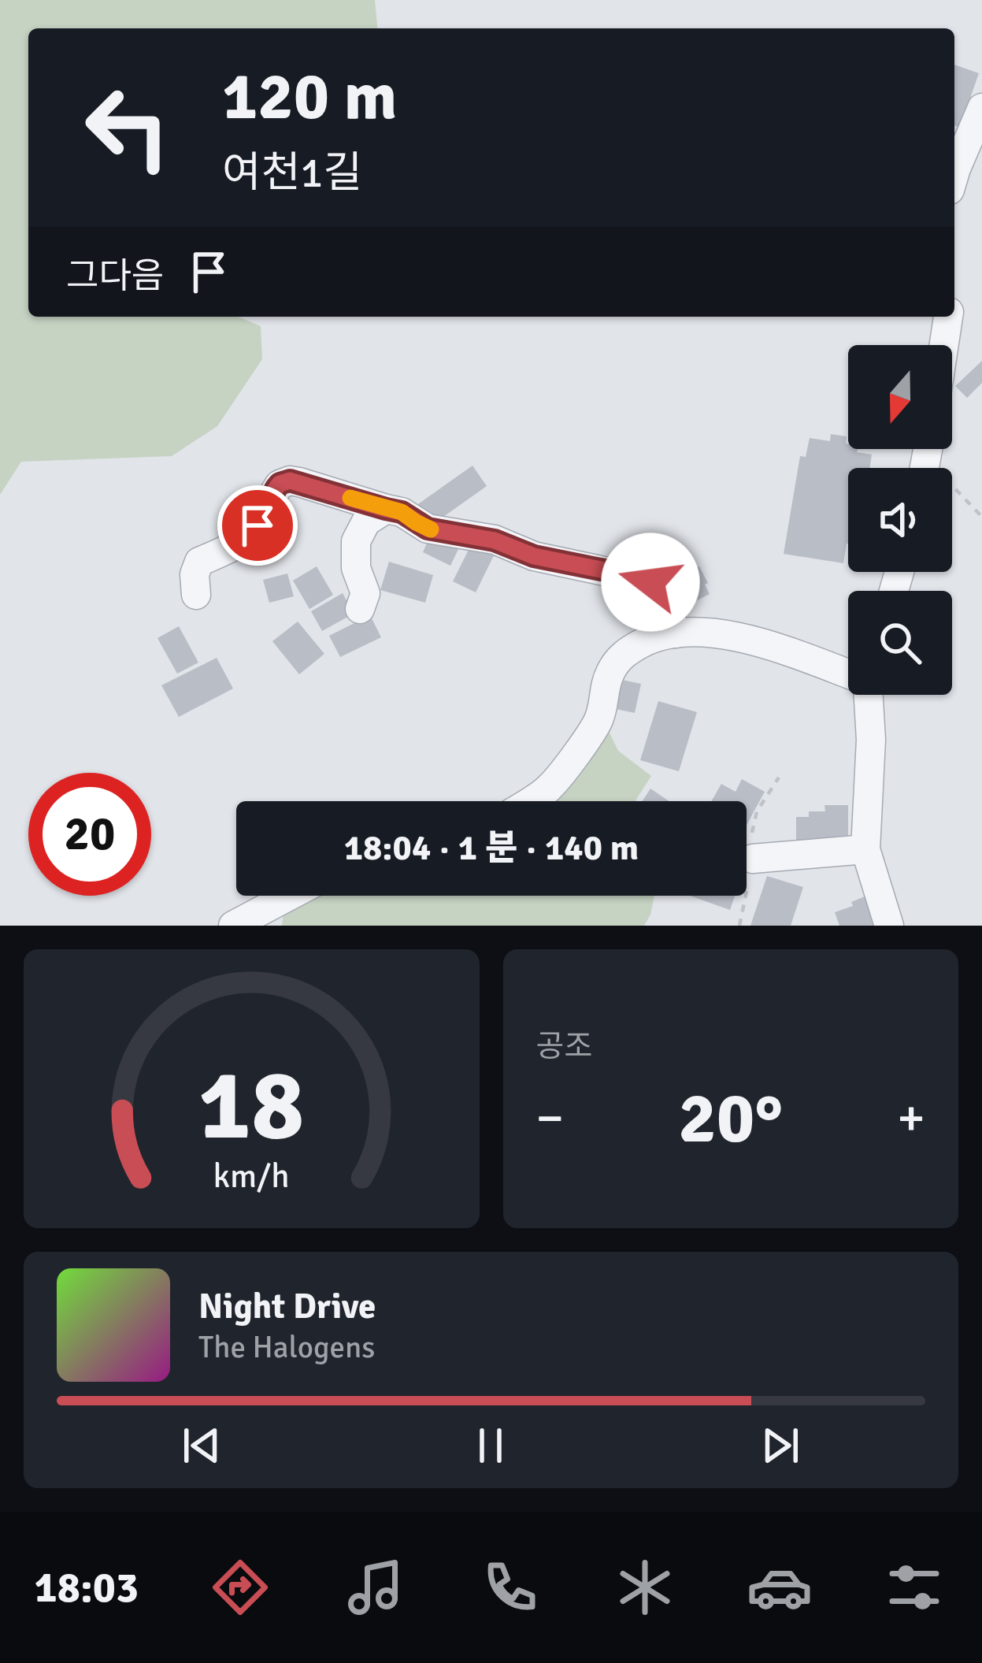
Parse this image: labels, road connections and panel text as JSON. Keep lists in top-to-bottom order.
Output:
{
  "north": "bottom",
  "page": {
    "turn": ["120 m", "여천1길"],
    "then": "그다음",
    "limit": "20",
    "trip": "18:04 · 1 분 · 140 m",
    "tile": "공조",
    "heat": ["−", "20°", "+"],
    "song": ["Night Drive", "The Halogens"],
    "tabs": "18:03",
    "gauge": ["18", "km/h"]
  }
}
